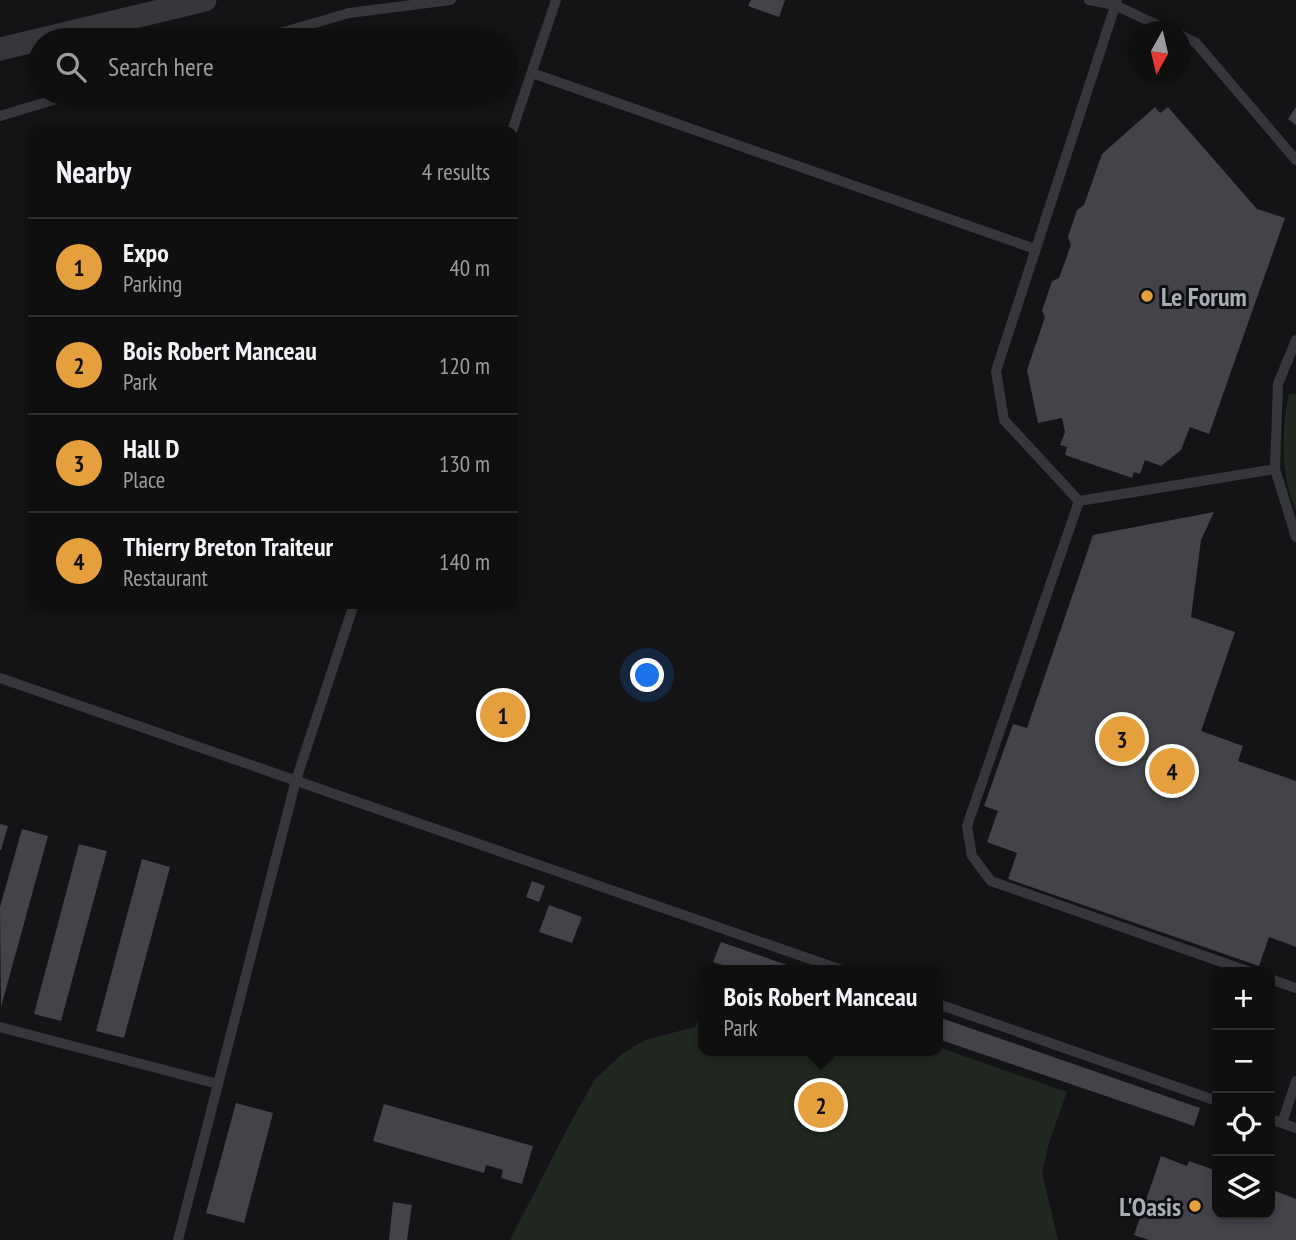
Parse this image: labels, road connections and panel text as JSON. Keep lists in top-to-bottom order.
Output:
{
  "places": ["Le Forum", "L'Oasis"],
  "north": "bottom",
  "page": {
    "search": "Search here",
    "heading": ["Nearby", "4 results"],
    "list": [
      {
        "mark": "1",
        "name": "Expo",
        "note": "Parking",
        "value": "40 m"
      },
      {
        "mark": "2",
        "name": "Bois Robert Manceau",
        "note": "Park",
        "value": "120 m"
      },
      {
        "mark": "3",
        "name": "Hall D",
        "note": "Place",
        "value": "130 m"
      },
      {
        "mark": "4",
        "name": "Thierry Breton Traiteur",
        "note": "Restaurant",
        "value": "140 m"
      }
    ],
    "pins": [
      "1",
      "3",
      "4",
      "2"
    ],
    "popup": ["Bois Robert Manceau", "Park"],
    "map_buttons": ["+", "−"]
  }
}
